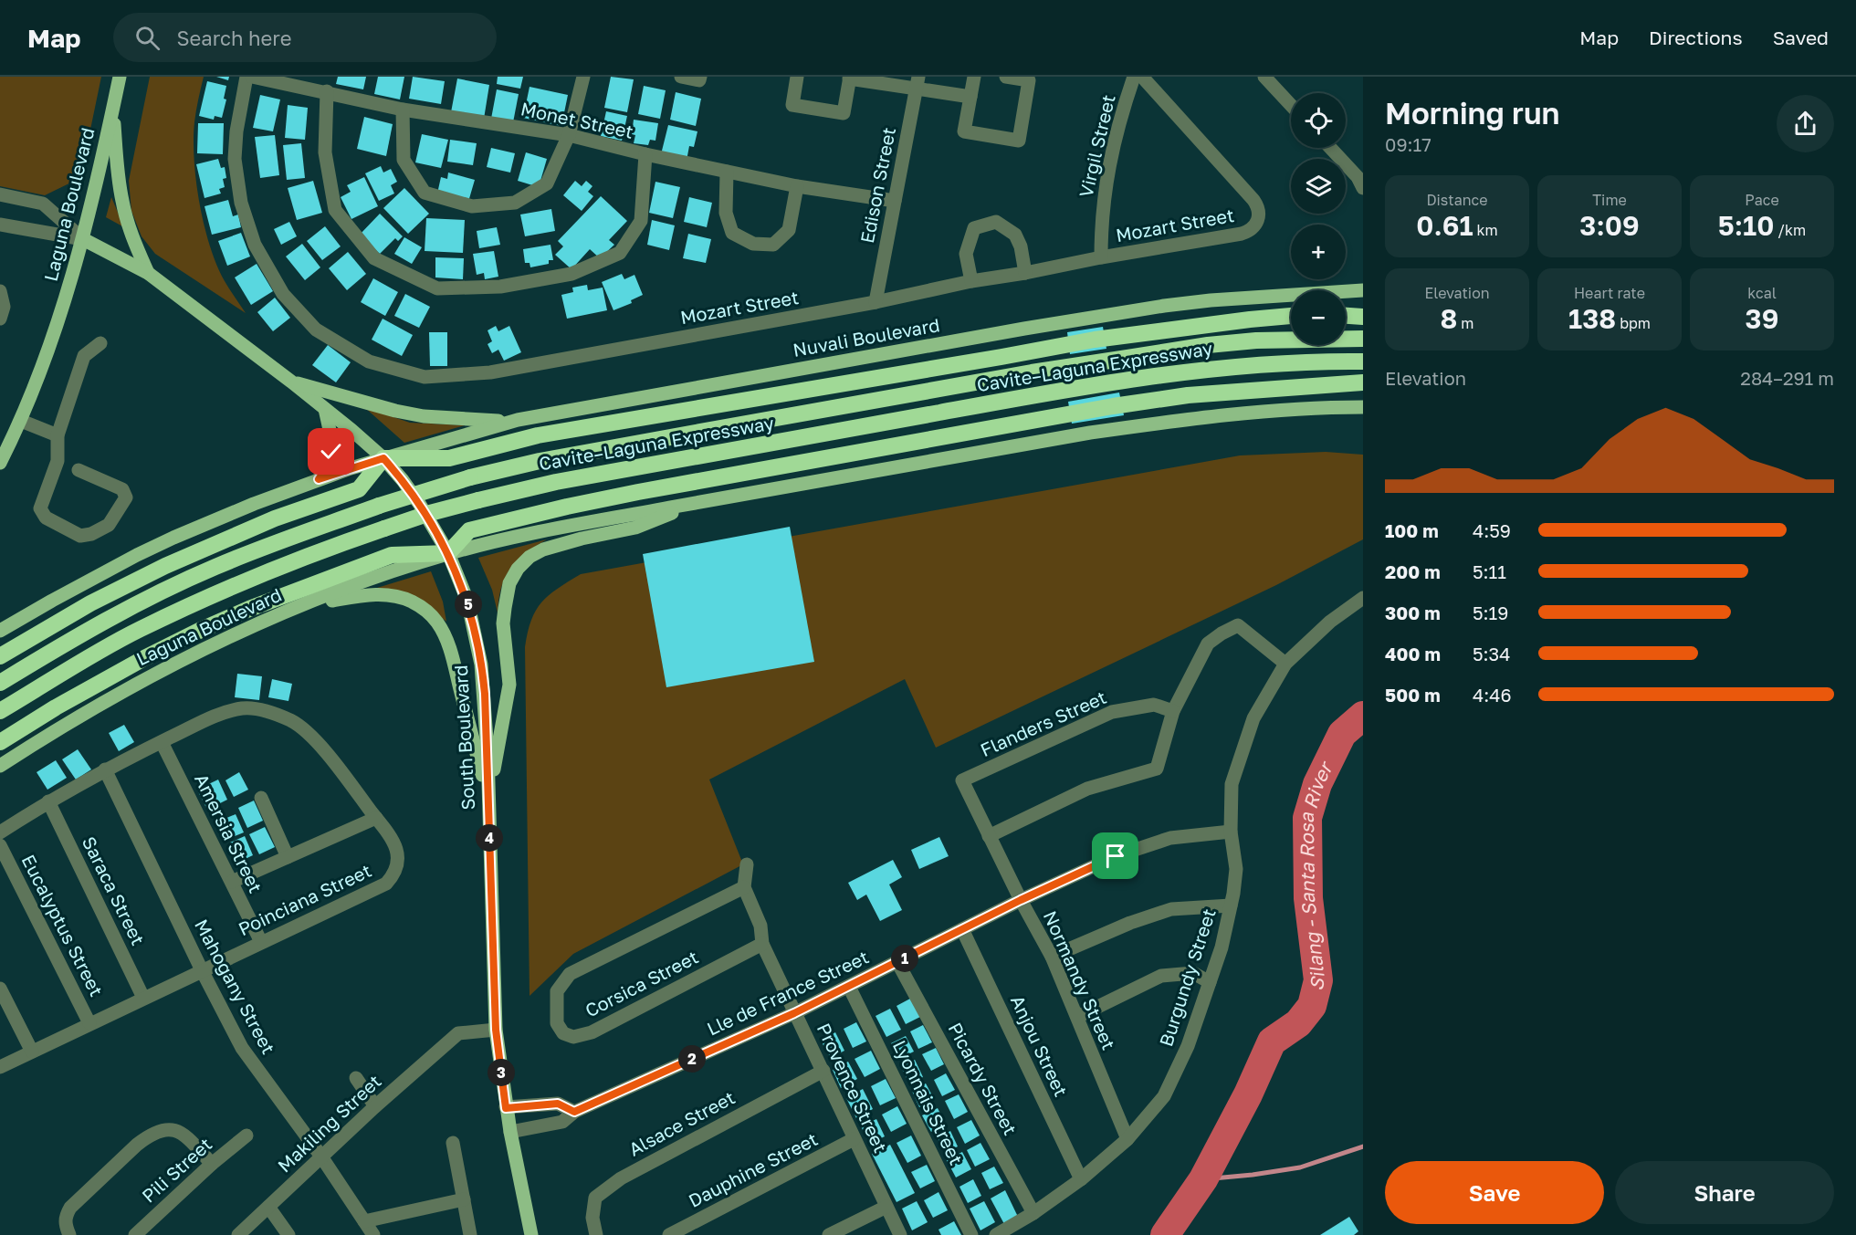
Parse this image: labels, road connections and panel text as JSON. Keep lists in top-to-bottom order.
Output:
{
  "streets": {
    "highway": ["Cavite–Laguna Expressway"],
    "main road": ["Laguna Boulevard", "Nuvali Boulevard", "South Boulevard"],
    "street": [
      "Monet Street",
      "Virgil Street",
      "Edison Street",
      "Mozart Street",
      "Flanders Street",
      "Amersia Street",
      "Saraca Street",
      "Poinciana Street",
      "Eucalyptus Street",
      "Burgundy Street",
      "Normandy Street",
      "Corsica Street",
      "Mahogany Street",
      "Lle de France Street",
      "Anjou Street",
      "Picardy Street",
      "Provence Street",
      "Lyonnais Street",
      "Makiling Street",
      "Alsace Street",
      "Pili Street",
      "Dauphine Street"
    ]
  },
  "crossings": [
    ["Monet Street", "Edison Street"],
    ["Virgil Street", "Mozart Street"],
    ["Edison Street", "Mozart Street"],
    ["Laguna Boulevard", "South Boulevard"],
    ["Nuvali Boulevard", "South Boulevard"],
    ["Flanders Street", "Normandy Street"],
    ["South Boulevard", "Lle de France Street"],
    ["South Boulevard", "Makiling Street"],
    ["Amersia Street", "Poinciana Street"],
    ["Saraca Street", "Poinciana Street"],
    ["Poinciana Street", "Eucalyptus Street"],
    ["Poinciana Street", "Mahogany Street"],
    ["Burgundy Street", "Normandy Street"],
    ["Burgundy Street", "Lle de France Street"],
    ["Burgundy Street", "Anjou Street"],
    ["Burgundy Street", "Picardy Street"],
    ["Normandy Street", "Lle de France Street"],
    ["Corsica Street", "Provence Street"],
    ["Mahogany Street", "Makiling Street"],
    ["Lle de France Street", "Anjou Street"],
    ["Lle de France Street", "Picardy Street"],
    ["Lle de France Street", "Provence Street"],
    ["Lle de France Street", "Lyonnais Street"],
    ["Provence Street", "Alsace Street"],
    ["Provence Street", "Dauphine Street"]
  ],
  "water": ["Silang - Santa Rosa River"],
  "page": {
    "header": "Map",
    "search": "Search here",
    "nav": ["Map", "Directions", "Saved"],
    "heading": ["Morning run", "09:17"],
    "map_buttons": ["+", "−"],
    "stats": [
      ["Distance", "0.61 km"],
      ["Time", "3:09"],
      ["Pace", "5:10 /km"],
      ["Elevation", "8 m"],
      ["Heart rate", "138 bpm"],
      ["kcal", "39"]
    ],
    "chart": ["Elevation", "284–291 m"],
    "list": [
      {
        "name": "100 m",
        "note": "4:59"
      },
      {
        "name": "200 m",
        "note": "5:11"
      },
      {
        "name": "300 m",
        "note": "5:19"
      },
      {
        "name": "400 m",
        "note": "5:34"
      },
      {
        "name": "500 m",
        "note": "4:46"
      }
    ],
    "pins": [
      "5",
      "4",
      "1",
      "2",
      "3"
    ],
    "buttons": ["Save", "Share"]
  }
}
